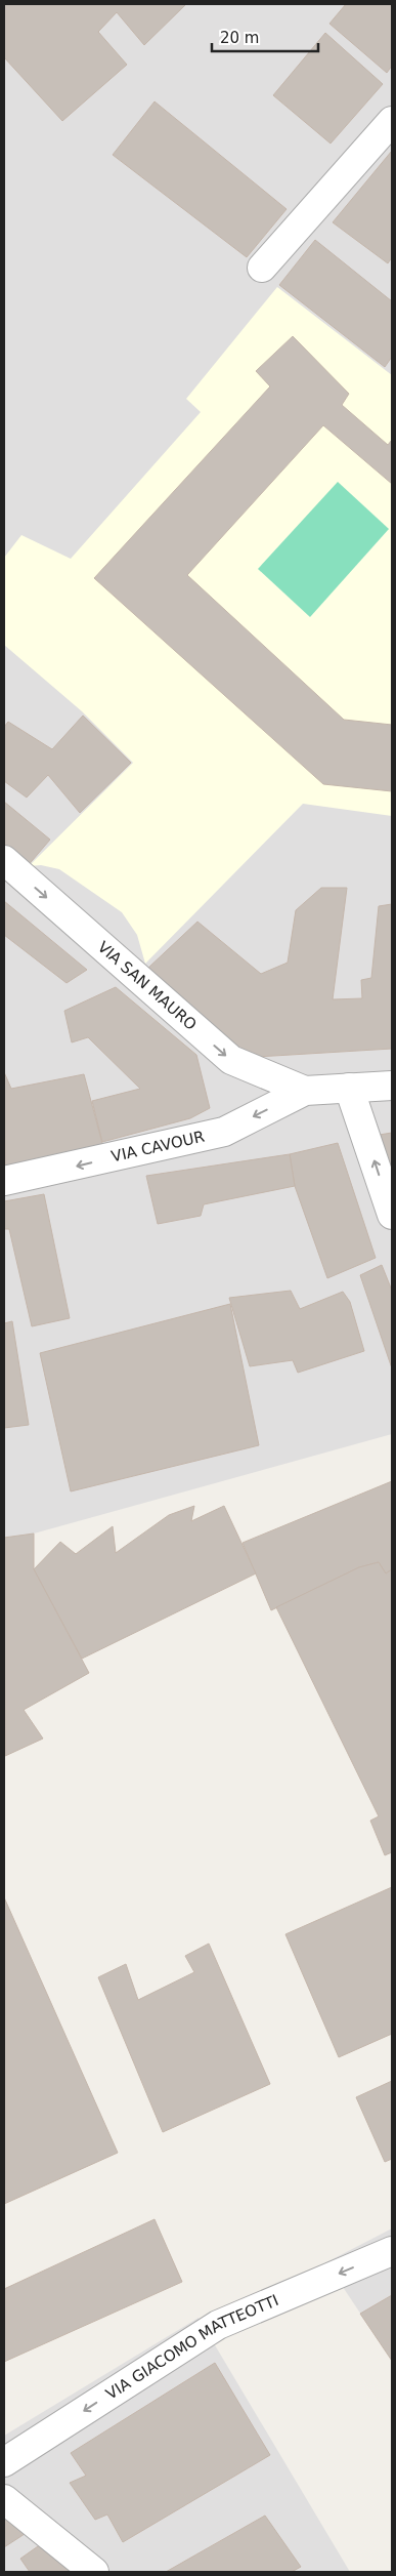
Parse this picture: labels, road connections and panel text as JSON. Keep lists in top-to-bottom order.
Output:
{
  "streets": {
    "street": ["VIA SAN MAURO", "VIA CAVOUR", "VIA GIACOMO MATTEOTTI"]
  },
  "crossings": [
    ["VIA SAN MAURO", "VIA CAVOUR"]
  ],
  "one_way": ["VIA SAN MAURO", "VIA CAVOUR", "VIA GIACOMO MATTEOTTI"],
  "scale_bar": "20 m"
}
